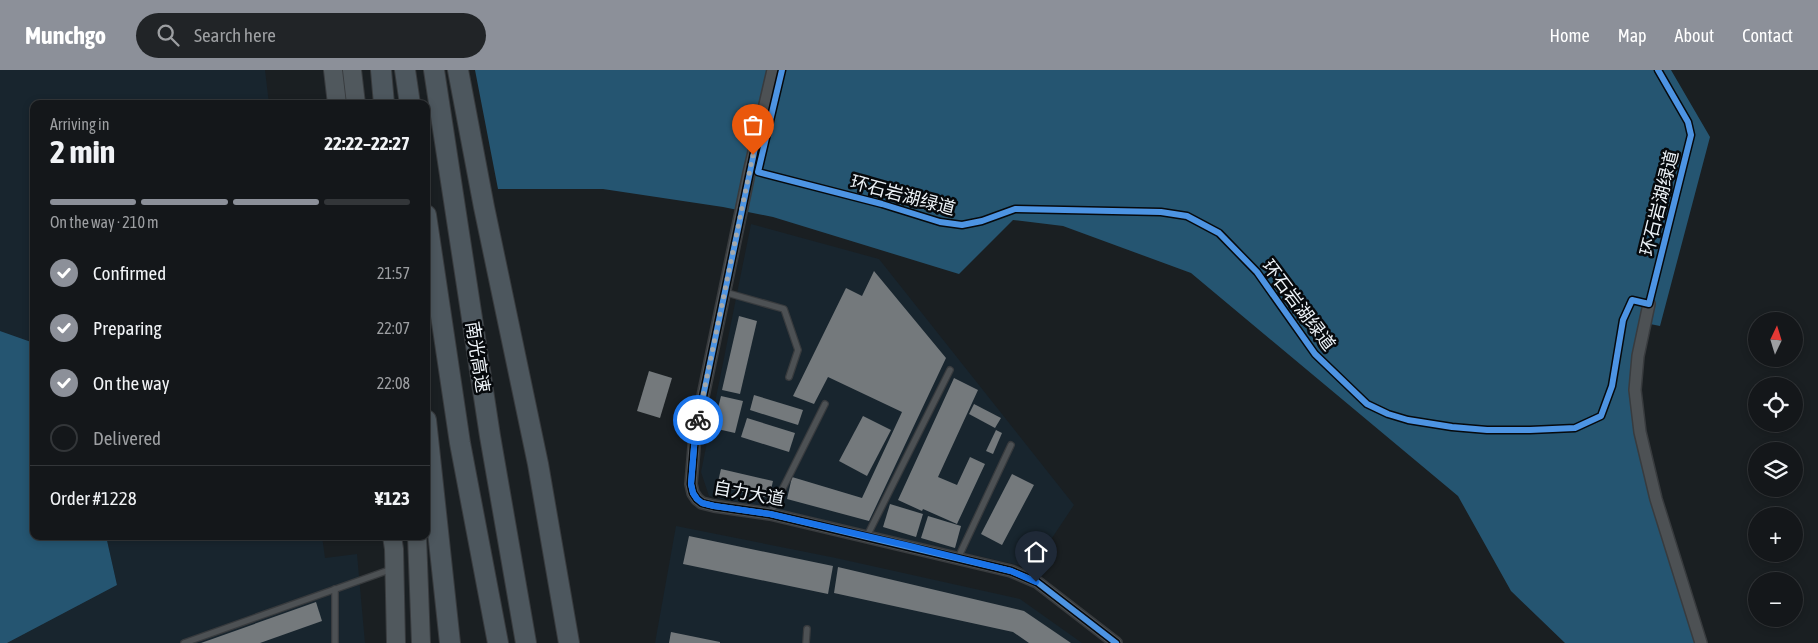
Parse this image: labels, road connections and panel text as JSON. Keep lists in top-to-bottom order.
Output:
{
  "streets": {
    "highway": ["南光高速"],
    "street": ["自力大道"],
    "cycle path": ["环石岩湖绿道"]
  },
  "north": "top",
  "page": {
    "header": "Munchgo",
    "search": "Search here",
    "nav": [
      "Home",
      "Map",
      "About",
      "Contact"
    ],
    "heading": ["2 min", "Arriving in", "22:22–22:27"],
    "panel": ["Order #1228", "¥123"],
    "bar": "On the way · 210 m",
    "list": [
      ["Confirmed", "21:57"],
      ["Preparing", "22:07"],
      ["On the way", "22:08"],
      "Delivered"
    ],
    "map_buttons": ["+", "−"]
  }
}
